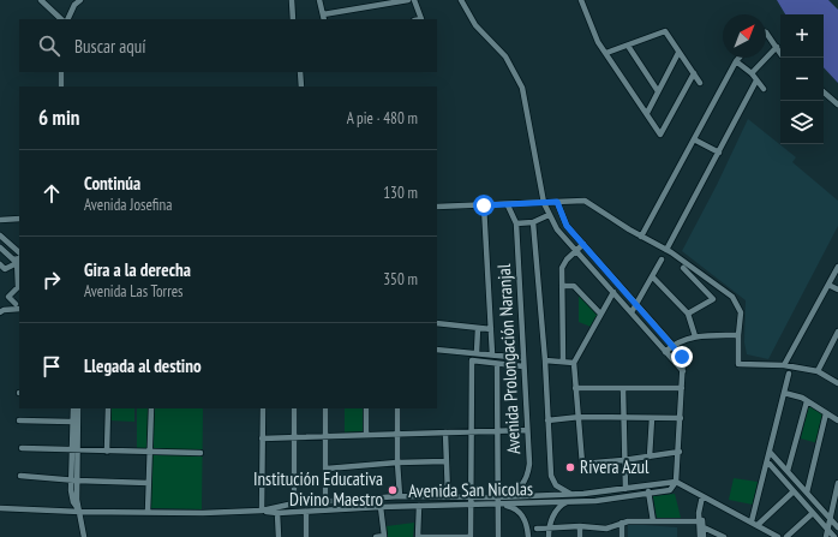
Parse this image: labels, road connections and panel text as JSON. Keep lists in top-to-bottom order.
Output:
{
  "streets": {
    "street": ["Avenida Prolongación Naranjal", "Avenida San Nicolas"]
  },
  "crossings": [
    ["Avenida Prolongación Naranjal", "Avenida San Nicolas"]
  ],
  "places": ["Rivera Azul", "Institución Educativa Divino Maestro"],
  "north": "top right",
  "page": {
    "map_buttons": ["+", "−"],
    "search": "Buscar aquí",
    "heading": ["6 min", "A pie · 480 m"],
    "list": [
      ["Continúa", "Avenida Josefina", "130 m"],
      ["Gira a la derecha", "Avenida Las Torres", "350 m"],
      "Llegada al destino"
    ]
  }
}
